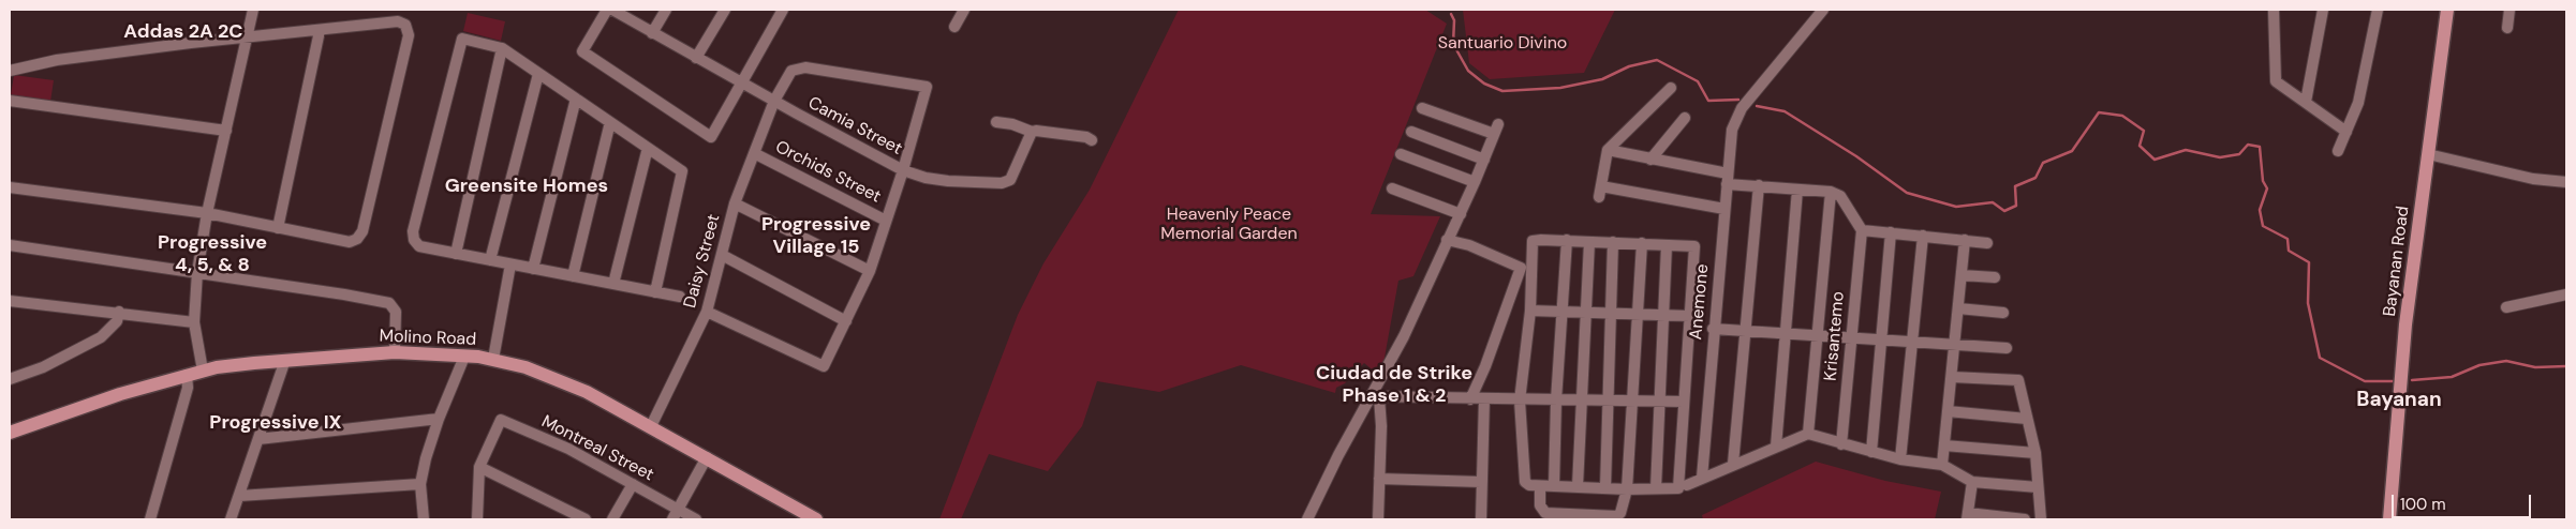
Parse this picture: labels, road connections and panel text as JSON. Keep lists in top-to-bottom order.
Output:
{
  "streets": {
    "main road": ["Bayanan Road", "Molino Road"],
    "street": [
      "Camia Street",
      "Orchids Street",
      "Daisy Street",
      "Anemone",
      "Krisantemo",
      "Montreal Street"
    ]
  },
  "crossings": [
    ["Camia Street", "Orchids Street"],
    ["Camia Street", "Daisy Street"],
    ["Orchids Street", "Daisy Street"],
    ["Daisy Street", "Molino Road"]
  ],
  "districts": [
    "Addas 2A 2C",
    "Greensite Homes",
    "Progressive Village 15",
    "Progressive 4, 5, & 8",
    "Ciudad de Strike Phase 1 & 2",
    "Bayanan",
    "Progressive IX"
  ],
  "parks": ["Santuario Divino", "Heavenly Peace Memorial Garden"],
  "scale_bar": "100 m"
}
